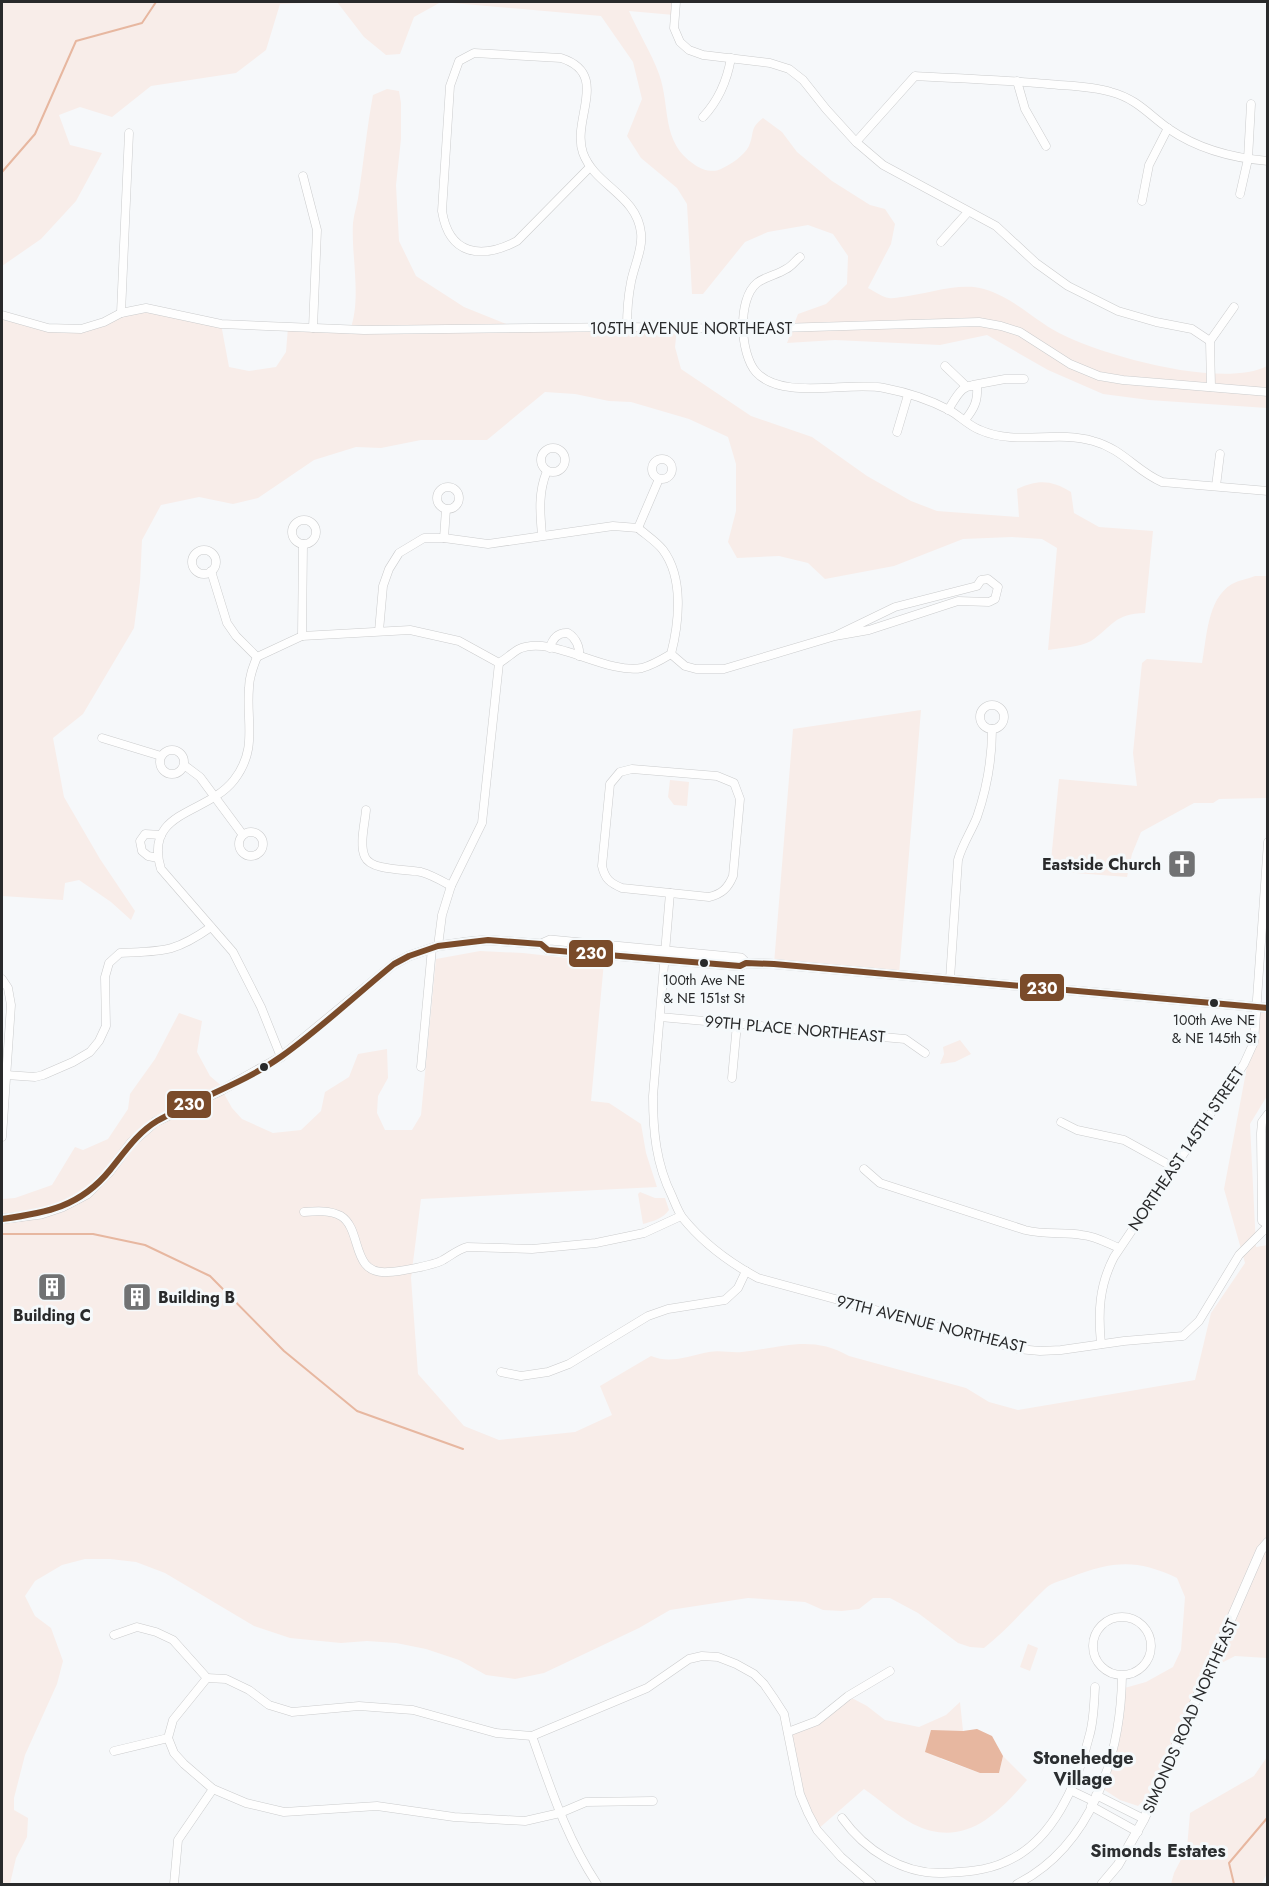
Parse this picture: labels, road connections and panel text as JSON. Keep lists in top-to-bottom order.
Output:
{
  "streets": {
    "main road": ["SIMONDS ROAD NORTHEAST"],
    "street": [
      "105TH AVENUE NORTHEAST",
      "99TH PLACE NORTHEAST",
      "NORTHEAST 145TH STREET",
      "97TH AVENUE NORTHEAST"
    ]
  },
  "crossings": [
    ["NORTHEAST 145TH STREET", "97TH AVENUE NORTHEAST"]
  ],
  "districts": ["Stonehedge Village", "Simonds Estates"],
  "places": {
    "church": ["Eastside Church"],
    "other": ["100th Ave NE & NE 151st St", "100th Ave NE & NE 145th St"],
    "building": ["Building C", "Building B"]
  },
  "lines": ["transit line 230"]
}
